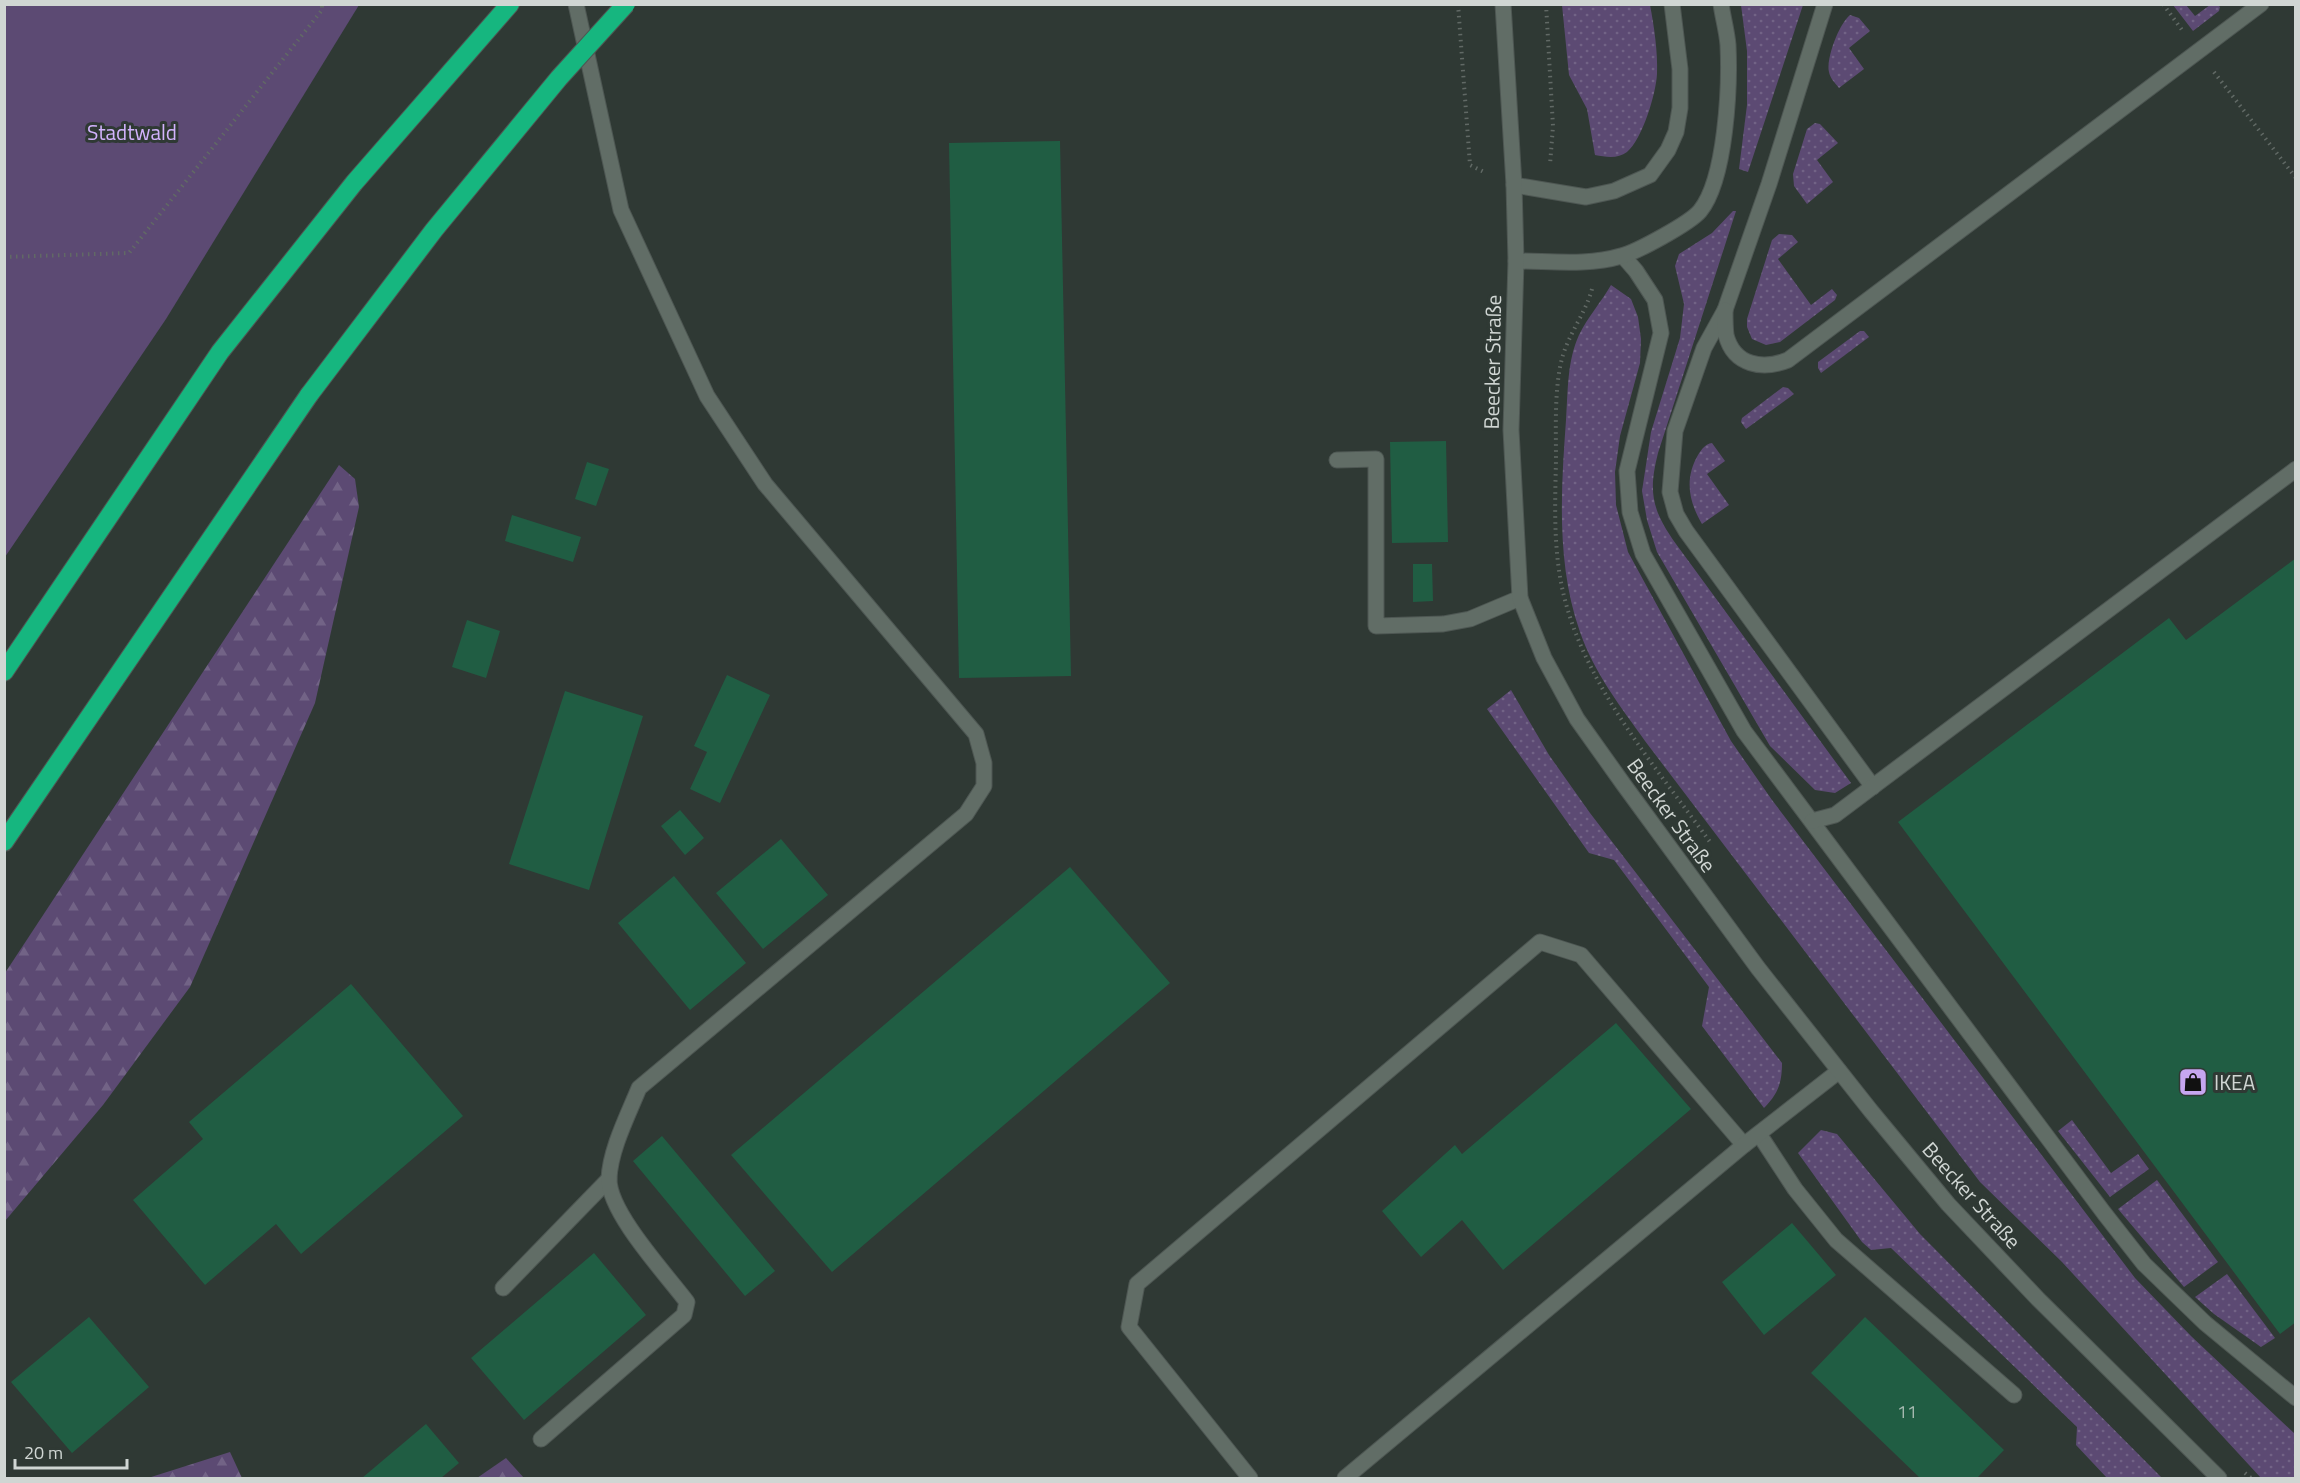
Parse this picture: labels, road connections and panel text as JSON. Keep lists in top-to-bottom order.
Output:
{
  "streets": {
    "street": ["Beecker Straße"]
  },
  "parks": ["Stadtwald"],
  "places": {
    "shop": ["IKEA"]
  },
  "house_numbers": ["11"],
  "scale_bar": "20 m"
}
